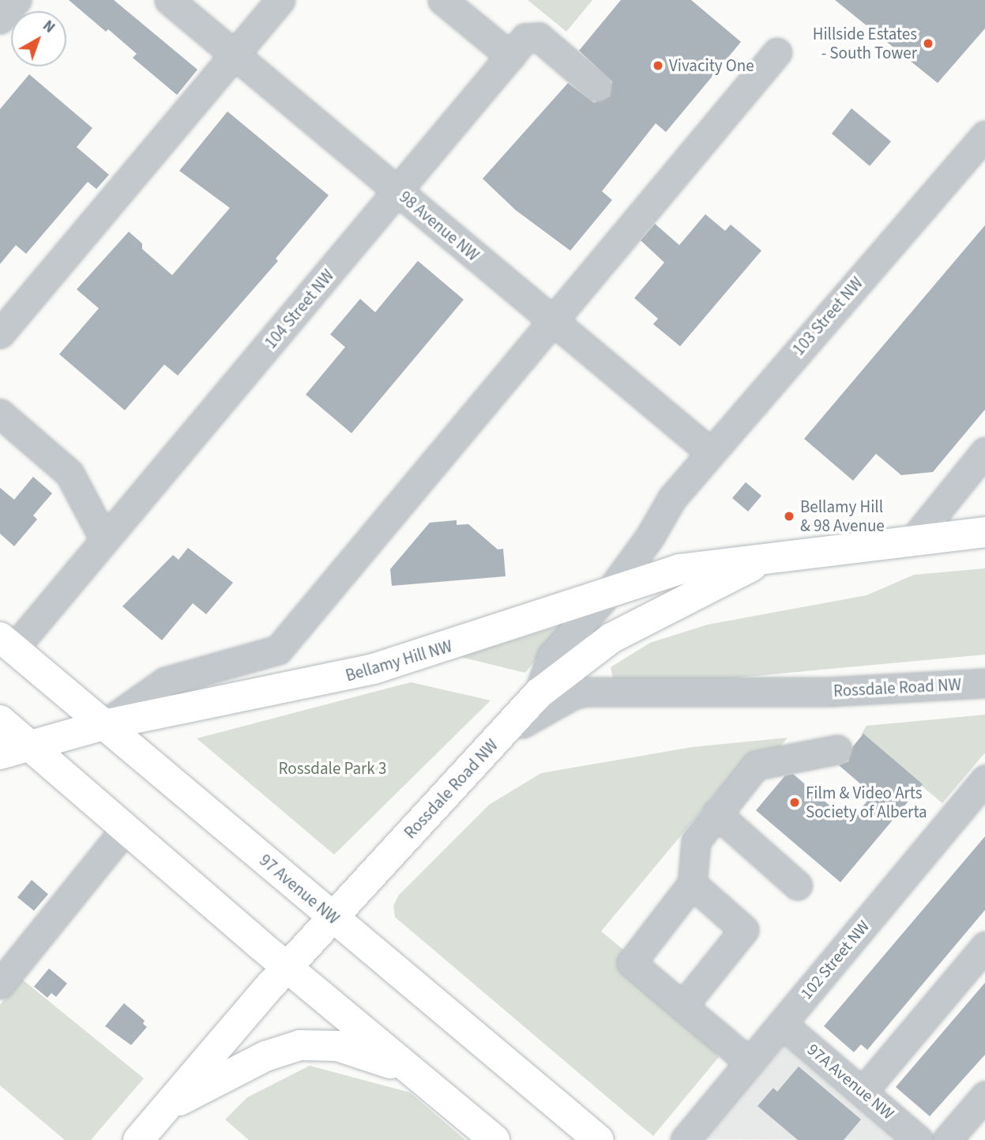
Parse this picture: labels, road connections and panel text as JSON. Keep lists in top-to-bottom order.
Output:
{
  "streets": {
    "main road": ["Bellamy Hill NW", "Rossdale Road NW", "97 Avenue NW"],
    "street": [
      "98 Avenue NW",
      "104 Street NW",
      "103 Street NW",
      "102 Street NW",
      "97A Avenue NW"
    ]
  },
  "crossings": [
    ["98 Avenue NW", "104 Street NW"],
    ["98 Avenue NW", "103 Street NW"],
    ["104 Street NW", "97 Avenue NW"],
    ["103 Street NW", "Bellamy Hill NW"],
    ["Bellamy Hill NW", "Rossdale Road NW"],
    ["Bellamy Hill NW", "97 Avenue NW"],
    ["Rossdale Road NW", "97 Avenue NW"],
    ["102 Street NW", "97A Avenue NW"]
  ],
  "parks": ["Rossdale Park 3"],
  "places": [
    "Hillside Estates - South Tower",
    "Vivacity One",
    "Bellamy Hill & 98 Avenue",
    "Film & Video Arts Society of Alberta"
  ],
  "north": "top right"
}
